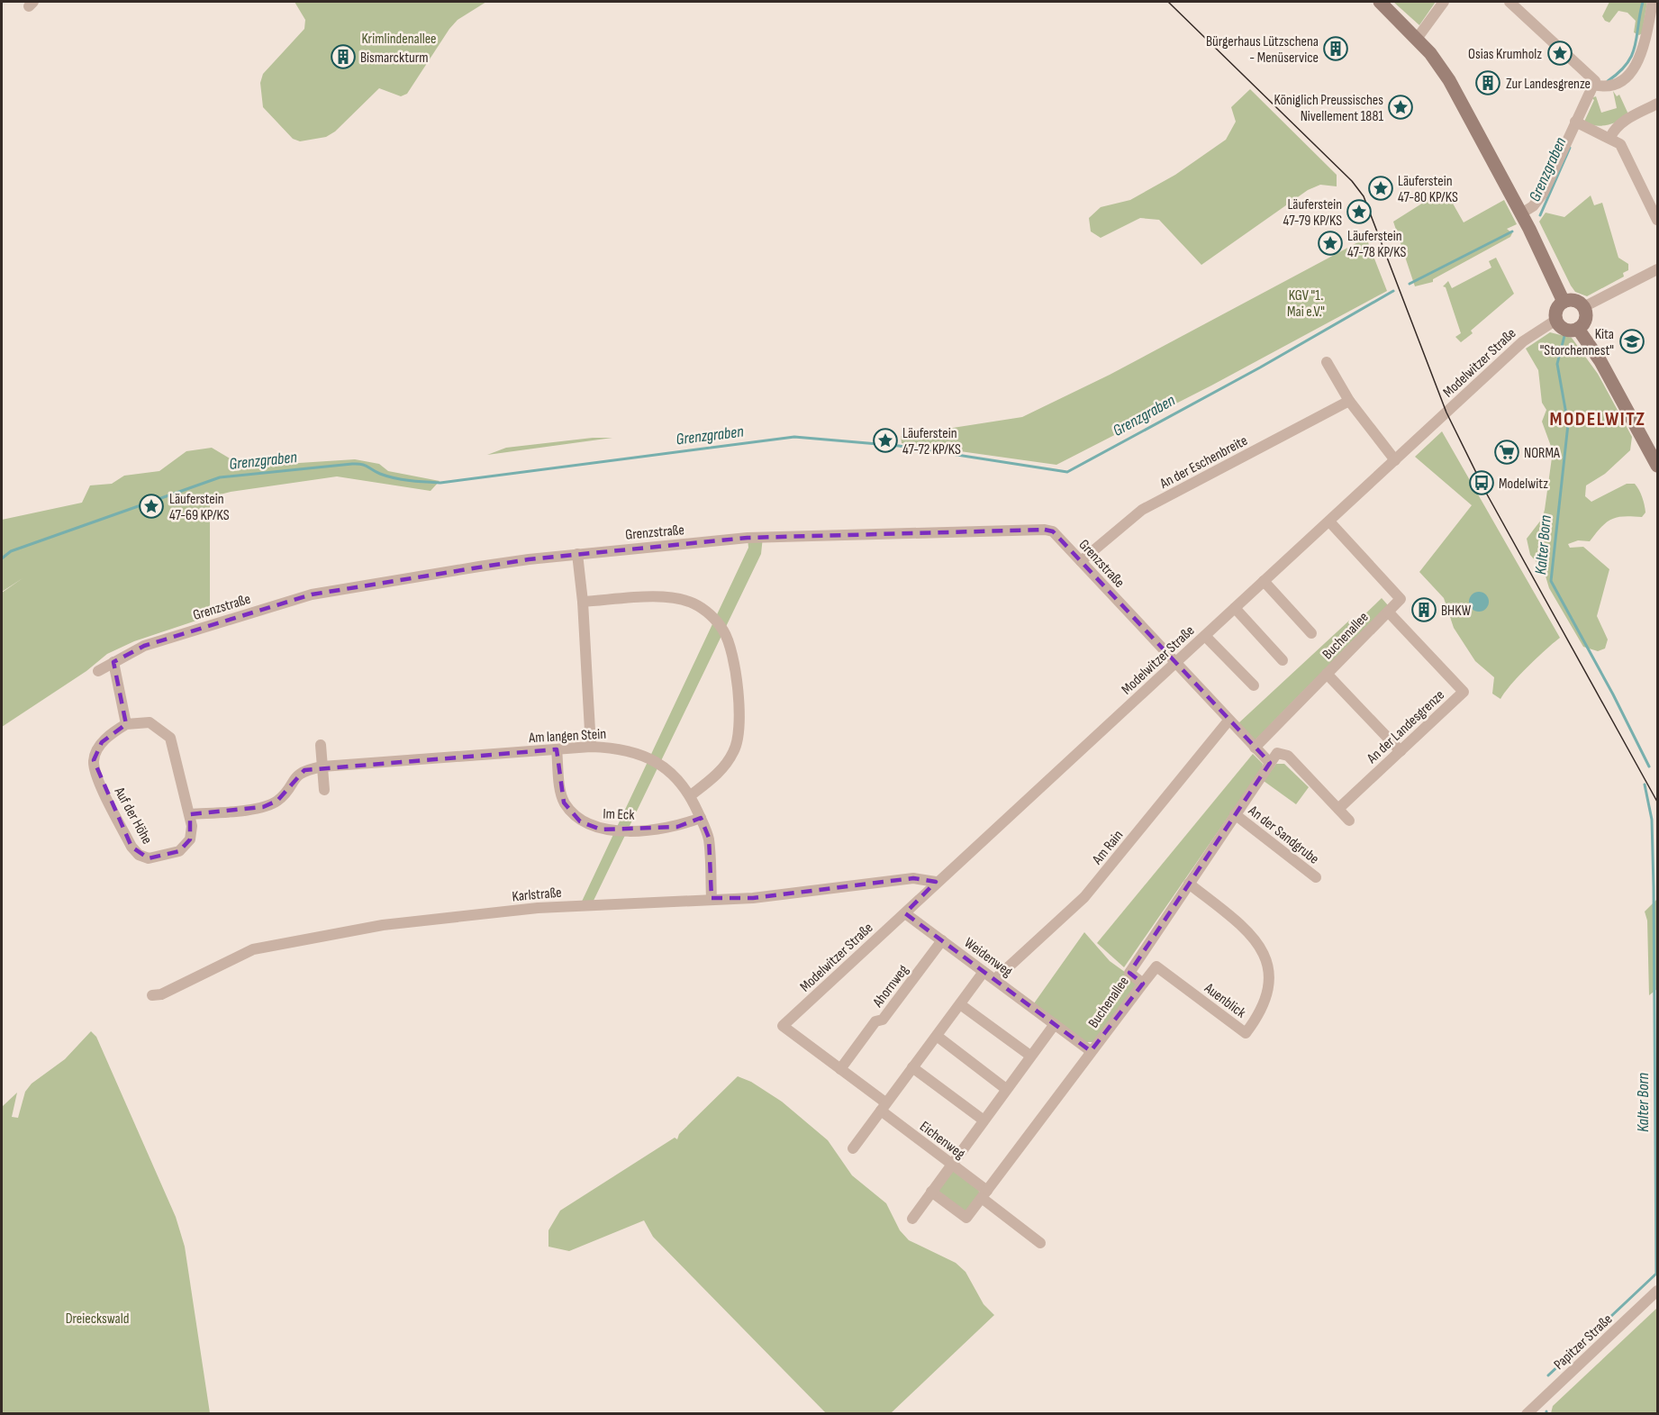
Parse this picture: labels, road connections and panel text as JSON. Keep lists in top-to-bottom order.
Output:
{
  "streets": {
    "street": [
      "Modelwitzer Straße",
      "An der Eschenbreite",
      "Grenzstraße",
      "Buchenallee",
      "An der Landesgrenze",
      "Am langen Stein",
      "Im Eck",
      "Auf der Höhe",
      "An der Sandgrube",
      "Am Rain",
      "Karlstraße",
      "Weidenweg",
      "Ahornweg",
      "Auenblick",
      "Eichenweg",
      "Papitzer Straße"
    ]
  },
  "crossings": [
    ["Modelwitzer Straße", "Grenzstraße"],
    ["Modelwitzer Straße", "Karlstraße"],
    ["Modelwitzer Straße", "Weidenweg"],
    ["Modelwitzer Straße", "Eichenweg"],
    ["An der Eschenbreite", "Grenzstraße"],
    ["Buchenallee", "An der Landesgrenze"],
    ["Buchenallee", "An der Sandgrube"],
    ["Buchenallee", "Weidenweg"],
    ["Buchenallee", "Auenblick"],
    ["Buchenallee", "Eichenweg"],
    ["Am langen Stein", "Im Eck"],
    ["Am langen Stein", "Auf der Höhe"],
    ["Am langen Stein", "Karlstraße"],
    ["Am Rain", "Weidenweg"],
    ["Weidenweg", "Ahornweg"],
    ["Ahornweg", "Eichenweg"]
  ],
  "districts": ["MODELWITZ"],
  "water": ["Grenzgraben", "Kalter Born"],
  "parks": ["Krimlindenallee", "KGV \"1. Mai e.V.\"", "Dreieckswald"],
  "places": {
    "building": [
      "Bürgerhaus Lützschena - Menüservice",
      "Bismarckturm",
      "Zur Landesgrenze",
      "BHKW"
    ],
    "place": [
      "Osias Krumholz",
      "Königlich Preussisches Nivellement 1881",
      "Läuferstein 47-80 KP/KS",
      "Läuferstein 47-79 KP/KS",
      "Läuferstein 47-78 KP/KS",
      "Läuferstein 47-72 KP/KS",
      "Läuferstein 47-69 KP/KS"
    ],
    "school or university": ["Kita \"Storchennest\""],
    "supermarket": ["NORMA"],
    "bus stop": ["Modelwitz"]
  }
}
